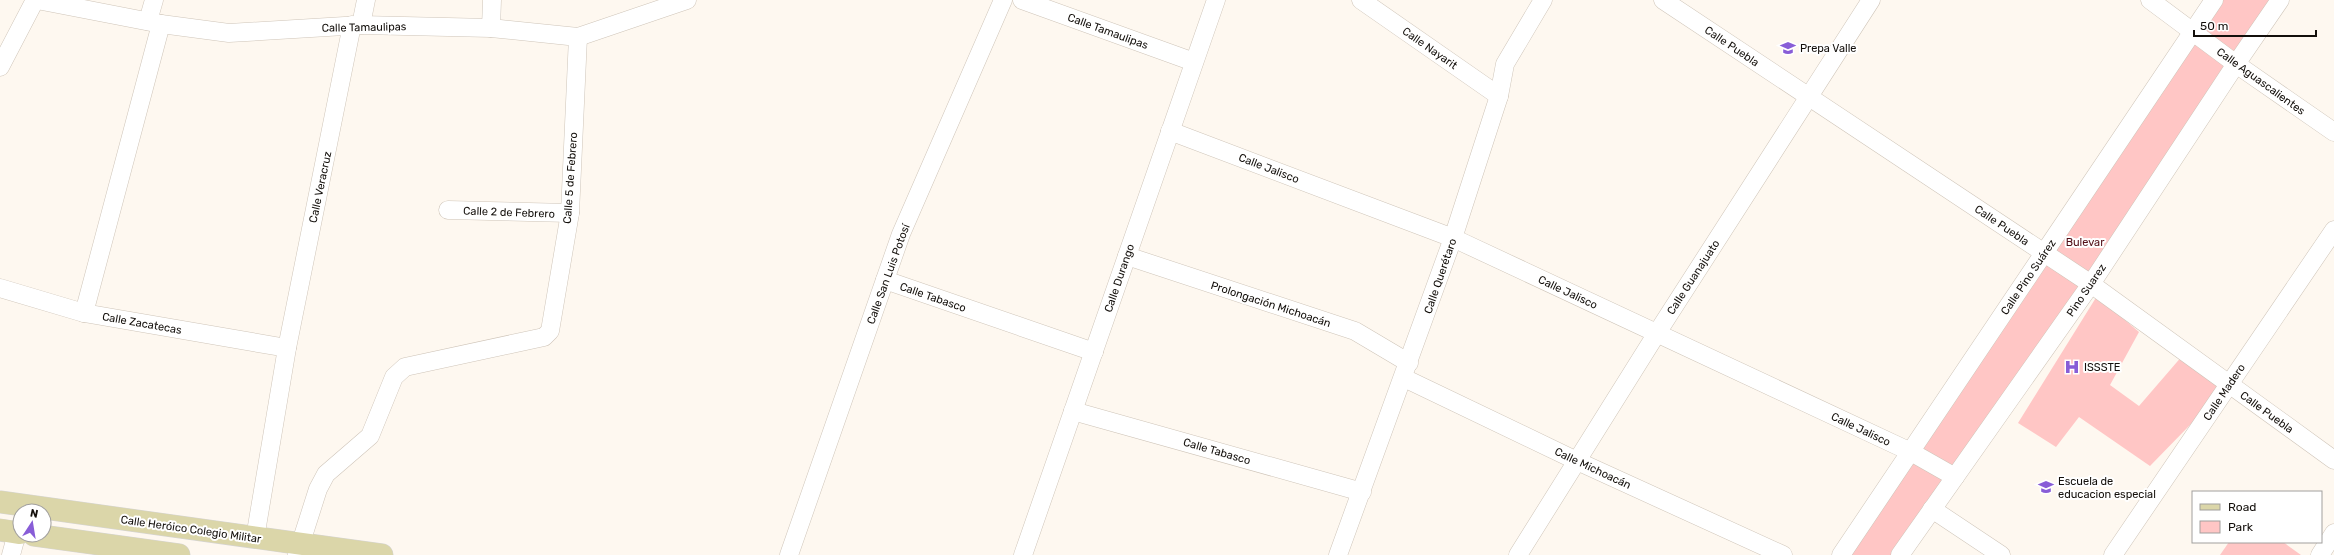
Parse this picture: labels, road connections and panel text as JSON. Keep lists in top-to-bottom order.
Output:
{
  "streets": {
    "main road": ["Calle Heróico Colegio Militar"],
    "street": [
      "Calle Tamaulipas",
      "Calle Puebla",
      "Calle Nayarit",
      "Calle Aguascalientes",
      "Calle Jalisco",
      "Calle 5 de Febrero",
      "Calle Veracruz",
      "Calle 2 de Febrero",
      "Calle San Luis Potosí",
      "Calle Querétaro",
      "Calle Guanajuato",
      "Calle Pino Suárez",
      "Calle Durango",
      "Pino Suarez",
      "Calle Tabasco",
      "Prolongación Michoacán",
      "Calle Zacatecas",
      "Calle Madero",
      "Calle Michoacán"
    ]
  },
  "crossings": [
    ["Calle Tamaulipas", "Calle 5 de Febrero"],
    ["Calle Tamaulipas", "Calle Veracruz"],
    ["Calle Tamaulipas", "Calle Durango"],
    ["Calle Puebla", "Calle Guanajuato"],
    ["Calle Puebla", "Calle Pino Suárez"],
    ["Calle Puebla", "Pino Suarez"],
    ["Calle Puebla", "Calle Madero"],
    ["Calle Nayarit", "Calle Querétaro"],
    ["Calle Aguascalientes", "Calle Pino Suárez"],
    ["Calle Aguascalientes", "Pino Suarez"],
    ["Calle Jalisco", "Calle Querétaro"],
    ["Calle Jalisco", "Calle Guanajuato"],
    ["Calle Jalisco", "Calle Pino Suárez"],
    ["Calle Jalisco", "Calle Durango"],
    ["Calle Jalisco", "Pino Suarez"],
    ["Calle 5 de Febrero", "Calle 2 de Febrero"],
    ["Calle 5 de Febrero", "Calle Heróico Colegio Militar"],
    ["Calle Veracruz", "Calle Zacatecas"],
    ["Calle Veracruz", "Calle Heróico Colegio Militar"],
    ["Calle San Luis Potosí", "Calle Tabasco"],
    ["Calle Querétaro", "Calle Tabasco"],
    ["Calle Querétaro", "Prolongación Michoacán"],
    ["Calle Querétaro", "Calle Michoacán"],
    ["Calle Guanajuato", "Calle Michoacán"],
    ["Calle Durango", "Calle Tabasco"],
    ["Calle Durango", "Prolongación Michoacán"],
    ["Prolongación Michoacán", "Calle Michoacán"]
  ],
  "parks": ["Bulevar"],
  "places": {
    "school or university": ["Prepa Valle", "Escuela de educacion especial"],
    "hospital": ["ISSSTE"]
  },
  "legend": ["Road", "Park"],
  "scale_bar": "50 m",
  "north": "top"
}
